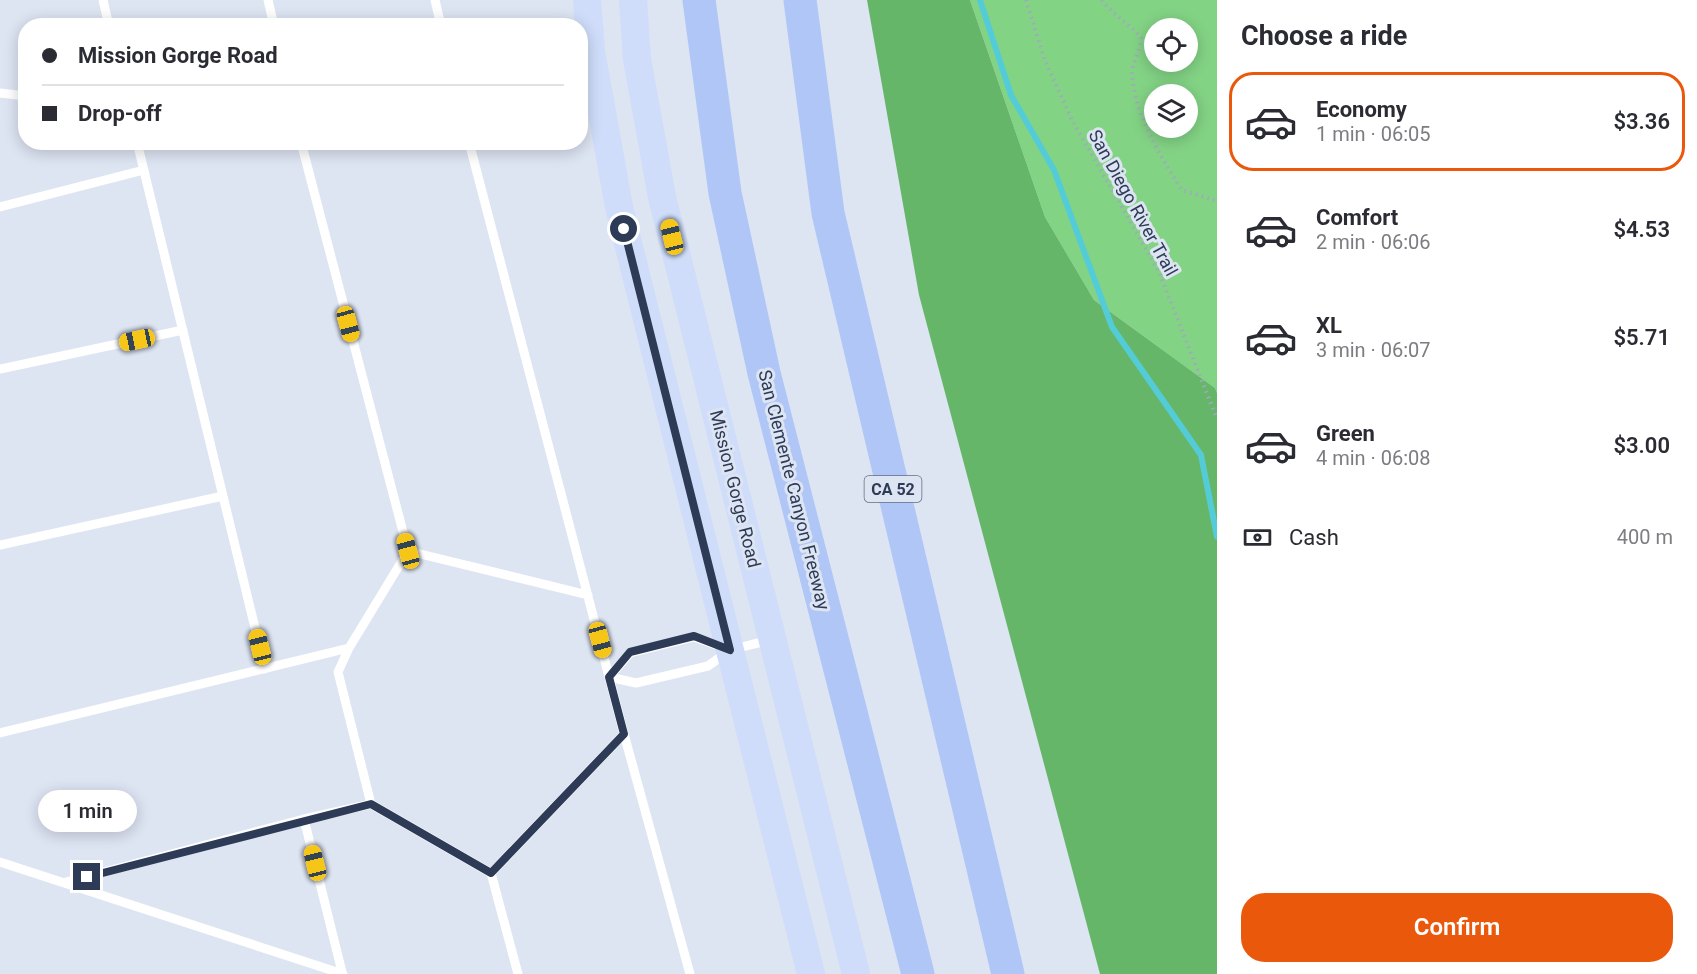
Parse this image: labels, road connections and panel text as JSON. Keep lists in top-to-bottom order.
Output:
{
  "streets": {
    "highway": ["CA 52", "San Clemente Canyon Freeway"],
    "main road": ["Mission Gorge Road"],
    "path": ["San Diego River Trail"]
  },
  "page": {
    "heading": "Choose a ride",
    "banner": ["Mission Gorge Road", "Drop-off"],
    "list": [
      {
        "name": "Economy",
        "note": "1 min · 06:05",
        "value": "$3.36"
      },
      {
        "name": "Comfort",
        "note": "2 min · 06:06",
        "value": "$4.53"
      },
      {
        "name": "XL",
        "note": "3 min · 06:07",
        "value": "$5.71"
      },
      {
        "name": "Green",
        "note": "4 min · 06:08",
        "value": "$3.00"
      }
    ],
    "pay": ["Cash", "400 m"],
    "bubble": "1 min",
    "buttons": "Confirm"
  }
}
